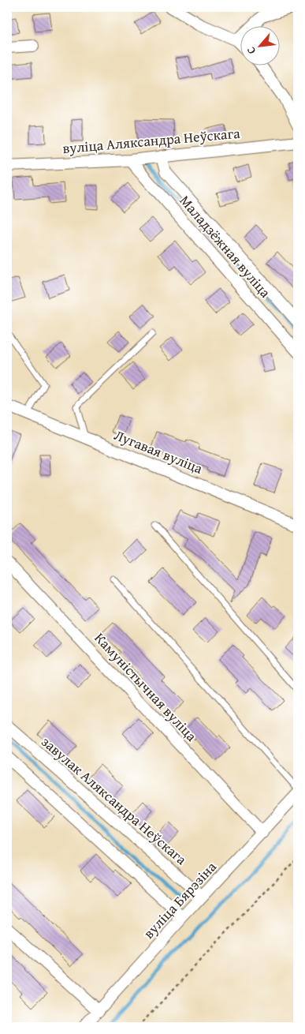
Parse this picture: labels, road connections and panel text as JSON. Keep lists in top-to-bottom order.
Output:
{
  "streets": {
    "street": [
      "вуліца Аляксандра Неўскага",
      "Маладзёжная вуліца",
      "Лугавая вуліца",
      "Камуністычная вуліца",
      "завулак Аляксандра Неўскага",
      "вуліца Бярэзіна"
    ]
  },
  "crossings": [
    ["вуліца Аляксандра Неўскага", "Маладзёжная вуліца"],
    ["Камуністычная вуліца", "вуліца Бярэзіна"],
    ["завулак Аляксандра Неўскага", "вуліца Бярэзіна"]
  ],
  "north": "bottom left"
}
